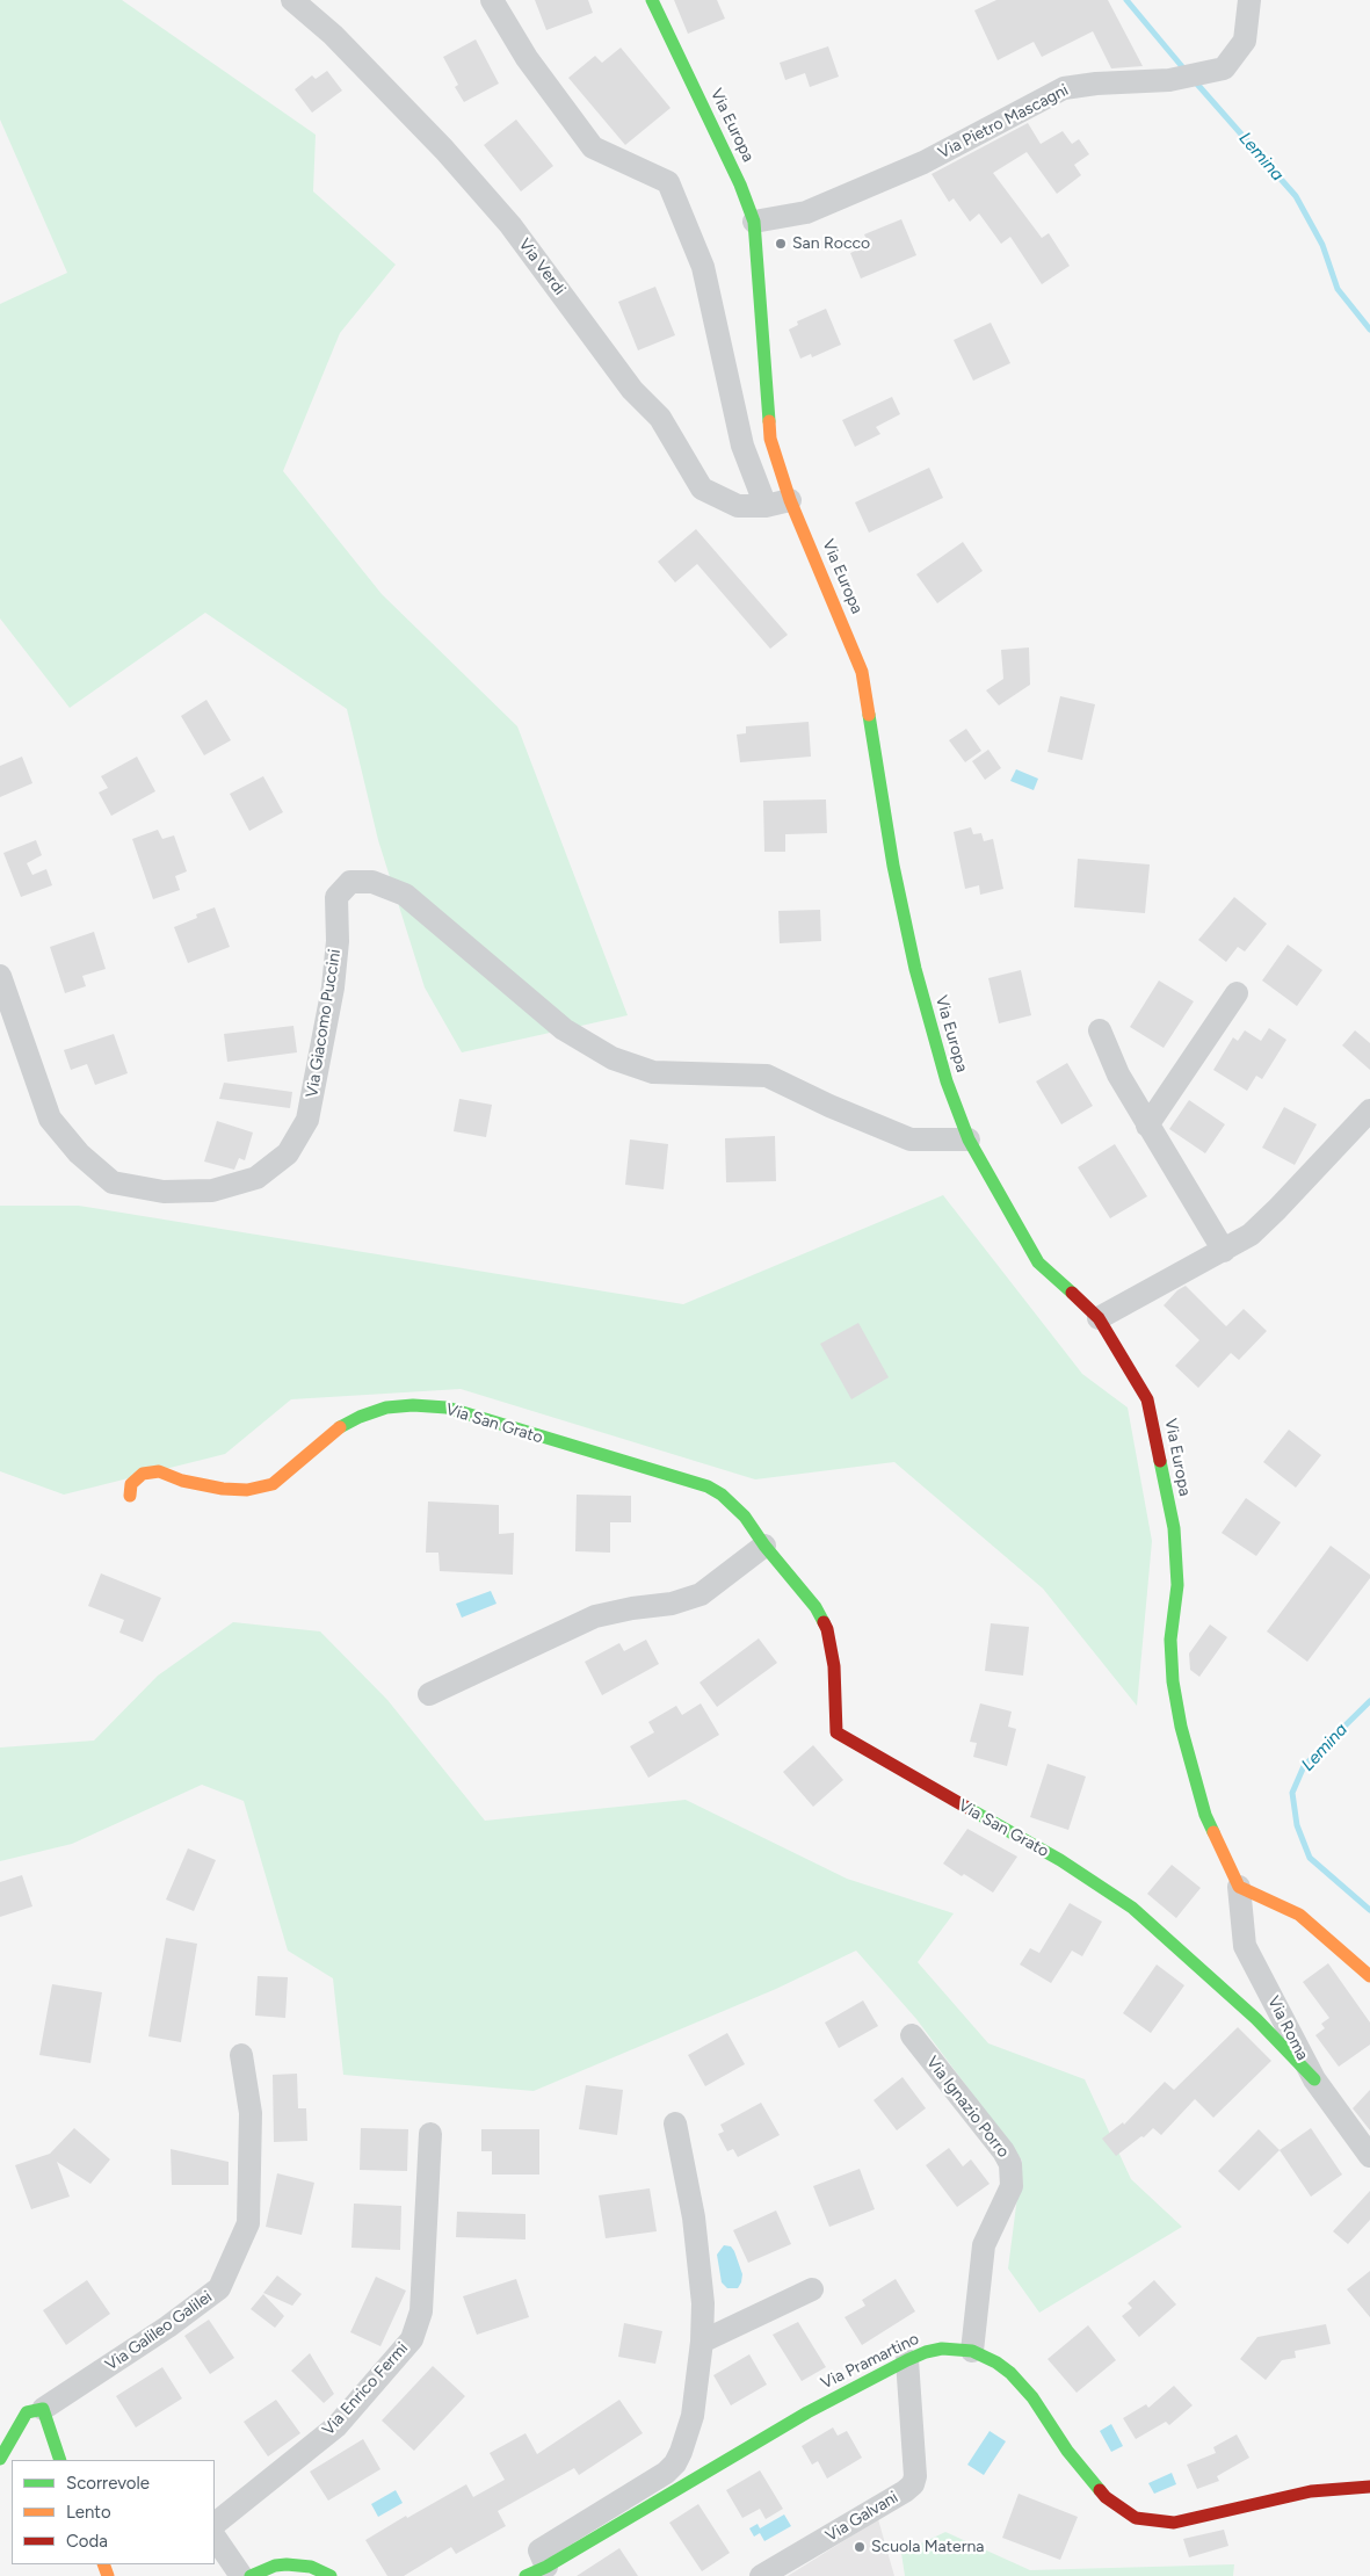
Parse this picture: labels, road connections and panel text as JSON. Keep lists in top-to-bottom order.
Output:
{
  "streets": {
    "street": [
      "Via Pietro Mascagni",
      "Via Europa",
      "Via Verdi",
      "Via Giacomo Puccini",
      "Via San Grato",
      "Via Roma",
      "Via Ignazio Porro",
      "Via Galileo Galilei",
      "Via Pramartino",
      "Via Enrico Fermi",
      "Via Galvani"
    ]
  },
  "crossings": [
    ["Via Pietro Mascagni", "Via Europa"],
    ["Via Europa", "Via Verdi"],
    ["Via Europa", "Via Giacomo Puccini"],
    ["Via Europa", "Via Roma"],
    ["Via San Grato", "Via Roma"],
    ["Via Ignazio Porro", "Via Pramartino"],
    ["Via Pramartino", "Via Galvani"]
  ],
  "water": ["Lemina"],
  "places": ["San Rocco", "Scuola Materna"],
  "legend": ["Scorrevole", "Lento", "Coda"]
}
